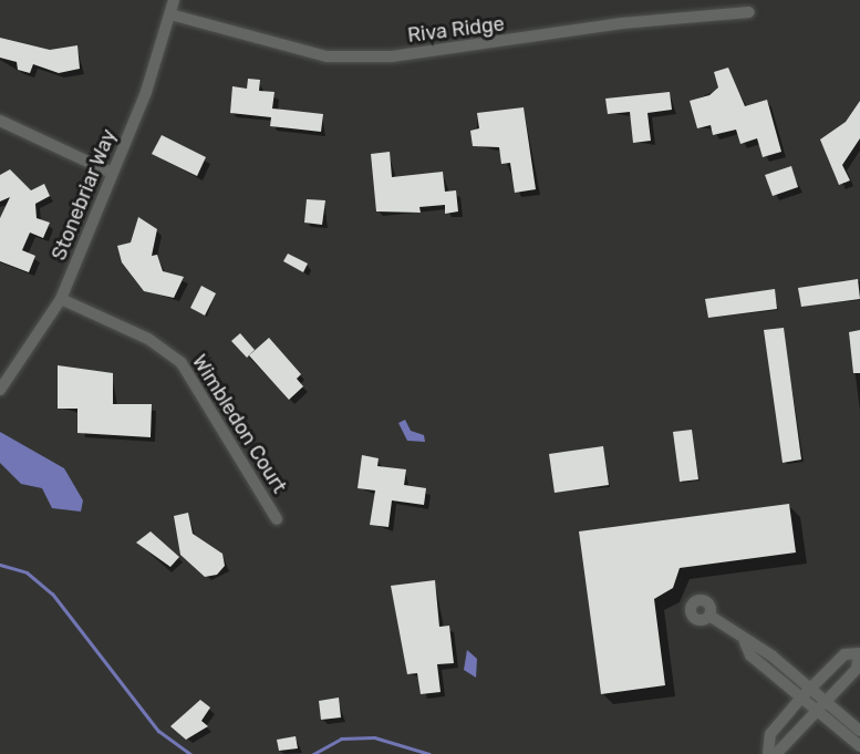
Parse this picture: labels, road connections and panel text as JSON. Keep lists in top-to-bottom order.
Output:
{
  "streets": {
    "street": ["Riva Ridge", "Stonebriar Way", "Wimbledon Court"]
  },
  "crossings": [
    ["Riva Ridge", "Stonebriar Way"],
    ["Stonebriar Way", "Wimbledon Court"]
  ]
}
